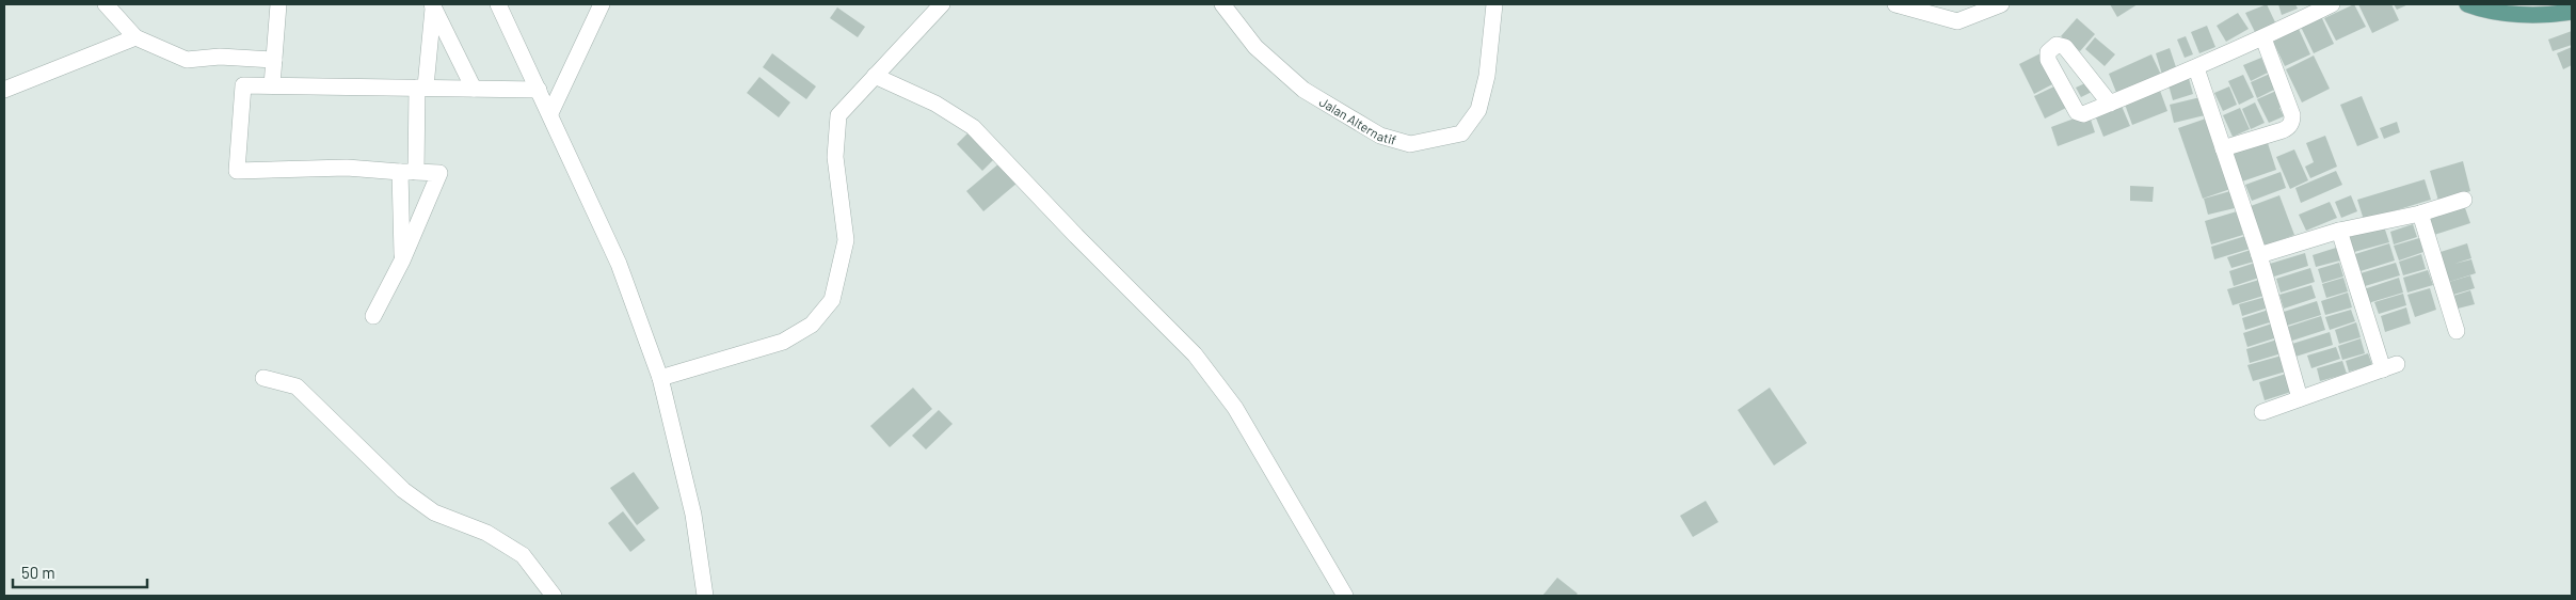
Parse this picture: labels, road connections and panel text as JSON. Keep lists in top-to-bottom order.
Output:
{
  "streets": {
    "street": ["Jalan Alternatif"]
  },
  "scale_bar": "50 m"
}
